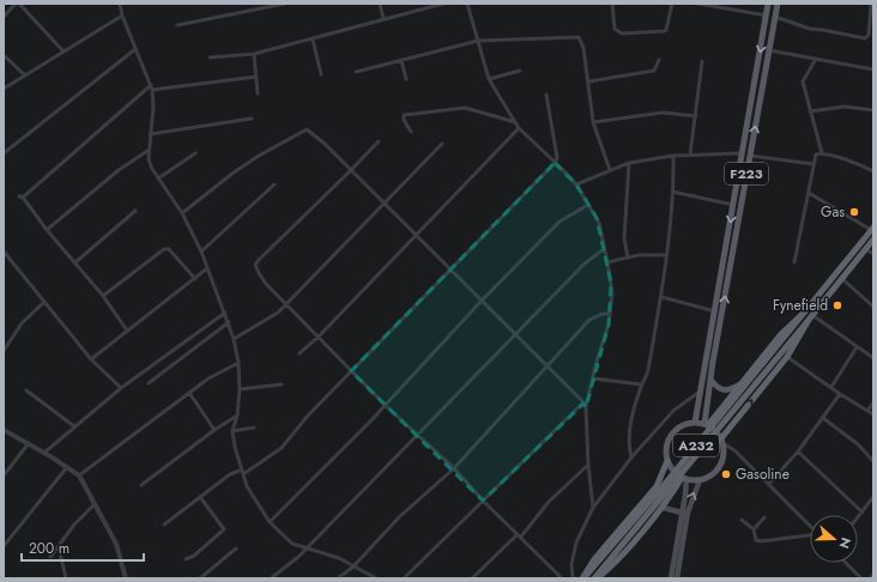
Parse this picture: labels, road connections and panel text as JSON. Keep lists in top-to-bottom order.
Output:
{
  "streets": {
    "highway": ["A232"],
    "main road": ["F223"]
  },
  "places": ["Gas", "Fynefield", "Gasoline"],
  "scale_bar": "200 m",
  "north": "right"
}
